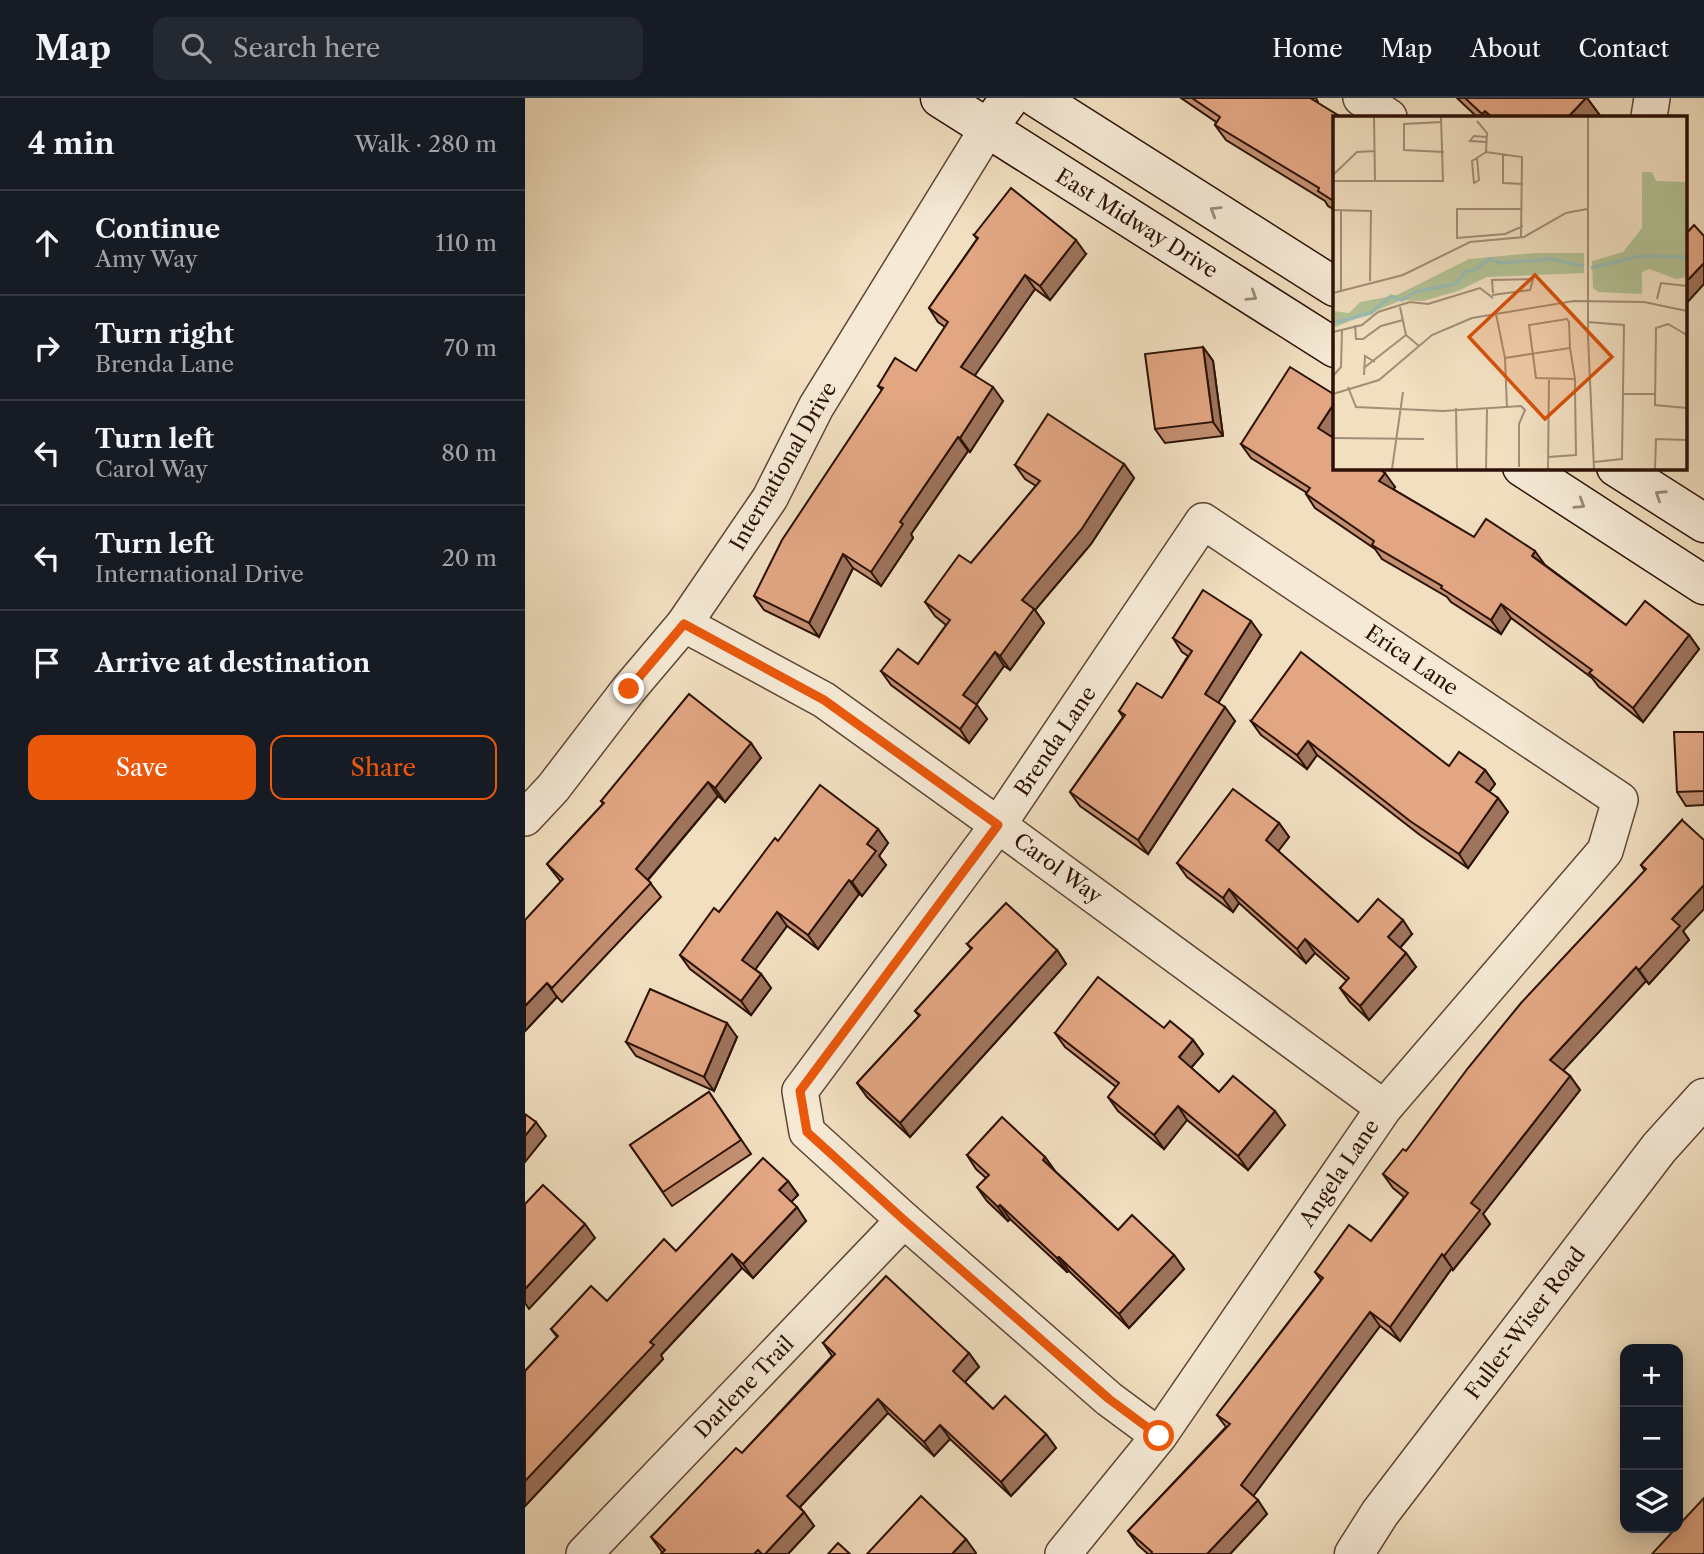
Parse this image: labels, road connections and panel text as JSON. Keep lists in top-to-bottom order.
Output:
{
  "streets": {
    "main road": ["East Midway Drive", "Fuller-Wiser Road"],
    "street": [
      "International Drive",
      "Erica Lane",
      "Brenda Lane",
      "Carol Way",
      "Angela Lane",
      "Darlene Trail"
    ]
  },
  "crossings": [
    ["East Midway Drive", "International Drive"],
    ["International Drive", "Carol Way"],
    ["Erica Lane", "Brenda Lane"],
    ["Erica Lane", "Angela Lane"],
    ["Brenda Lane", "Carol Way"],
    ["Brenda Lane", "Darlene Trail"],
    ["Carol Way", "Angela Lane"]
  ],
  "page": {
    "header": "Map",
    "search": "Search here",
    "nav": [
      "Home",
      "Map",
      "About",
      "Contact"
    ],
    "heading": ["4 min", "Walk · 280 m"],
    "list": [
      ["Continue", "Amy Way", "110 m"],
      ["Turn right", "Brenda Lane", "70 m"],
      ["Turn left", "Carol Way", "80 m"],
      ["Turn left", "International Drive", "20 m"],
      "Arrive at destination"
    ],
    "buttons": ["Save", "Share"],
    "map_buttons": ["+", "−"]
  }
}
